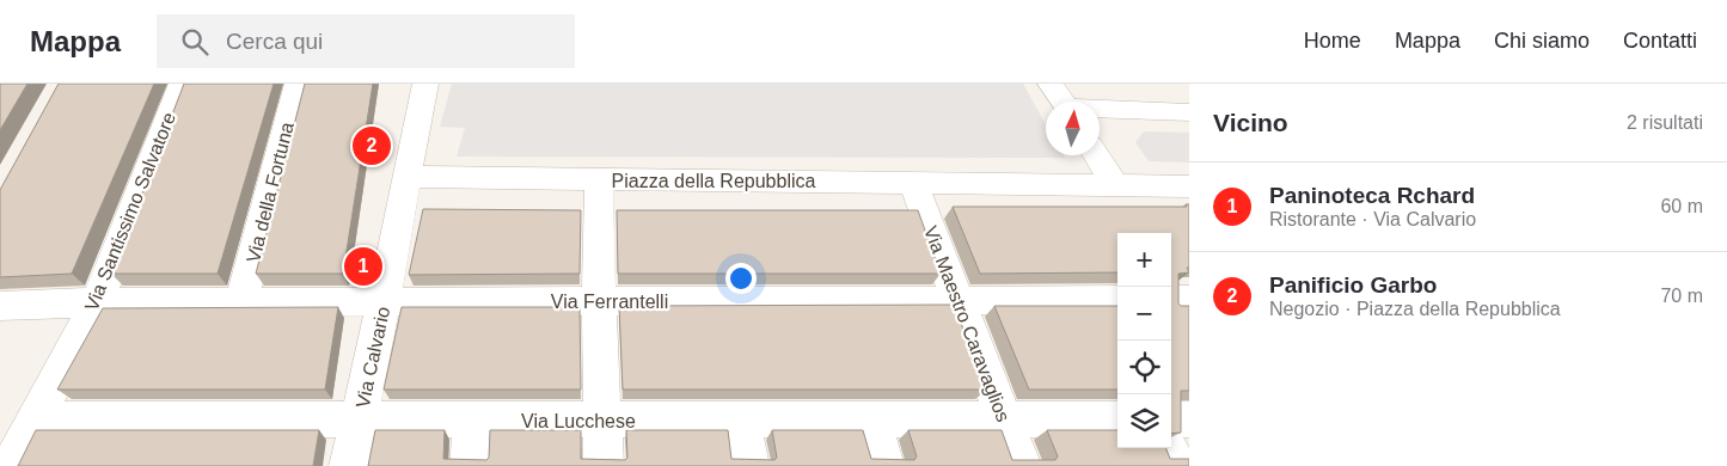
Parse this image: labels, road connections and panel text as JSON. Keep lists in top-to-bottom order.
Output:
{
  "streets": {
    "street": [
      "Piazza della Repubblica",
      "Via della Fortuna",
      "Via Santissimo Salvatore",
      "Via Ferrantelli",
      "Via Maestro Caravaglios",
      "Via Calvario",
      "Via Lucchese"
    ]
  },
  "crossings": [
    ["Piazza della Repubblica", "Via Maestro Caravaglios"],
    ["Piazza della Repubblica", "Via Calvario"],
    ["Via della Fortuna", "Via Ferrantelli"],
    ["Via Santissimo Salvatore", "Via Ferrantelli"],
    ["Via Santissimo Salvatore", "Via Lucchese"],
    ["Via Ferrantelli", "Via Maestro Caravaglios"],
    ["Via Ferrantelli", "Via Calvario"],
    ["Via Maestro Caravaglios", "Via Lucchese"],
    ["Via Calvario", "Via Lucchese"]
  ],
  "north": "top",
  "page": {
    "header": "Mappa",
    "search": "Cerca qui",
    "nav": [
      "Home",
      "Mappa",
      "Chi siamo",
      "Contatti"
    ],
    "heading": ["Vicino", "2 risultati"],
    "pins": ["2", "1"],
    "list": [
      {
        "mark": "1",
        "name": "Paninoteca Rchard",
        "note": "Ristorante · Via Calvario",
        "value": "60 m"
      },
      {
        "mark": "2",
        "name": "Panificio Garbo",
        "note": "Negozio · Piazza della Repubblica",
        "value": "70 m"
      }
    ],
    "map_buttons": ["+", "−"]
  }
}
